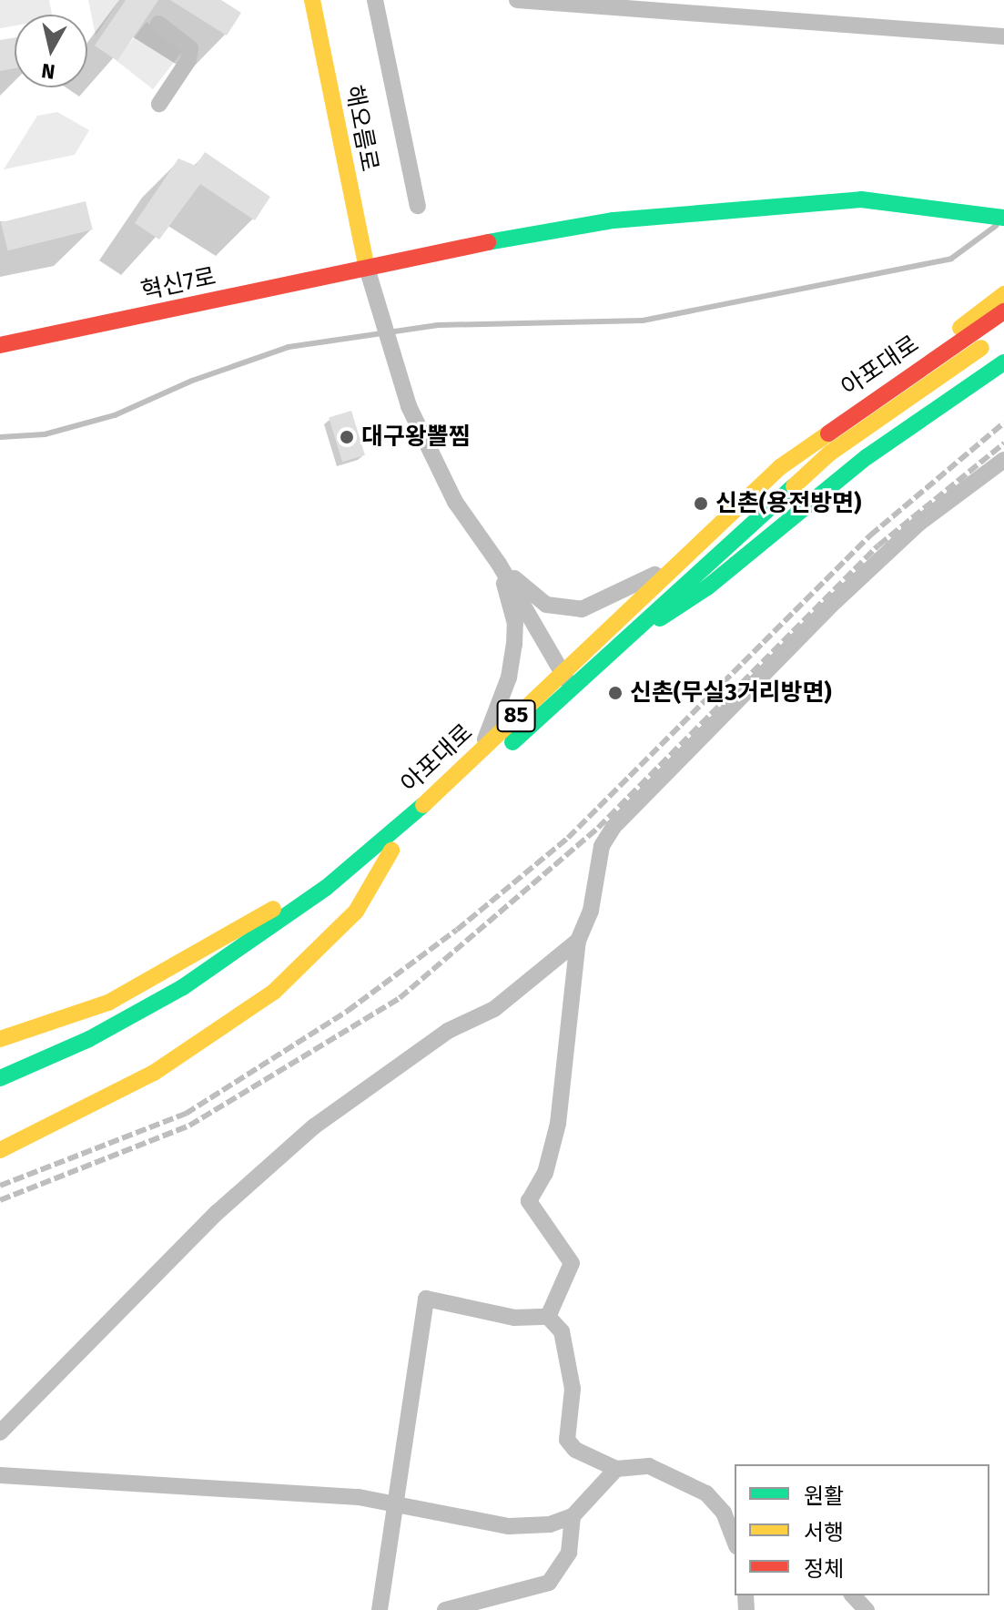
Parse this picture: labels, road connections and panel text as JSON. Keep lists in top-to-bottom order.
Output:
{
  "streets": {
    "main road": [
      "해오름로",
      "혁신7로",
      "아포대로",
      "85"
    ]
  },
  "crossings": [
    ["해오름로", "혁신7로"]
  ],
  "places": ["대구왕뽈찜", "신촌(용전방면)", "신촌(무실3거리방면)"],
  "legend": ["원활", "서행", "정체"],
  "north": "bottom"
}
